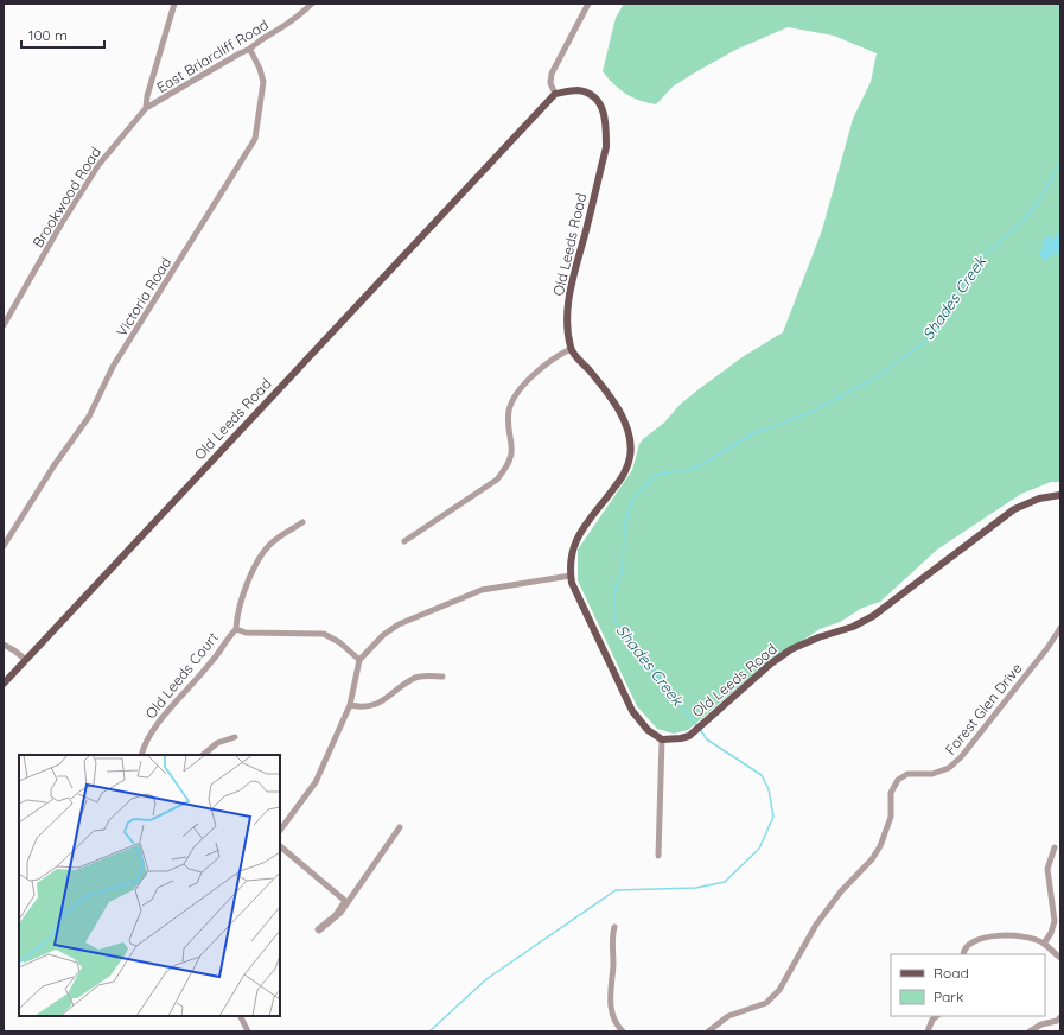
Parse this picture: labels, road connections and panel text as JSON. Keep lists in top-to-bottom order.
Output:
{
  "streets": {
    "main road": ["Old Leeds Road"],
    "street": [
      "East Briarcliff Road",
      "Brookwood Road",
      "Victoria Road",
      "Old Leeds Court",
      "Forest Glen Drive"
    ]
  },
  "crossings": [
    ["East Briarcliff Road", "Brookwood Road"],
    ["East Briarcliff Road", "Victoria Road"]
  ],
  "water": ["Shades Creek"],
  "legend": ["Road", "Park"],
  "scale_bar": "100 m"
}
